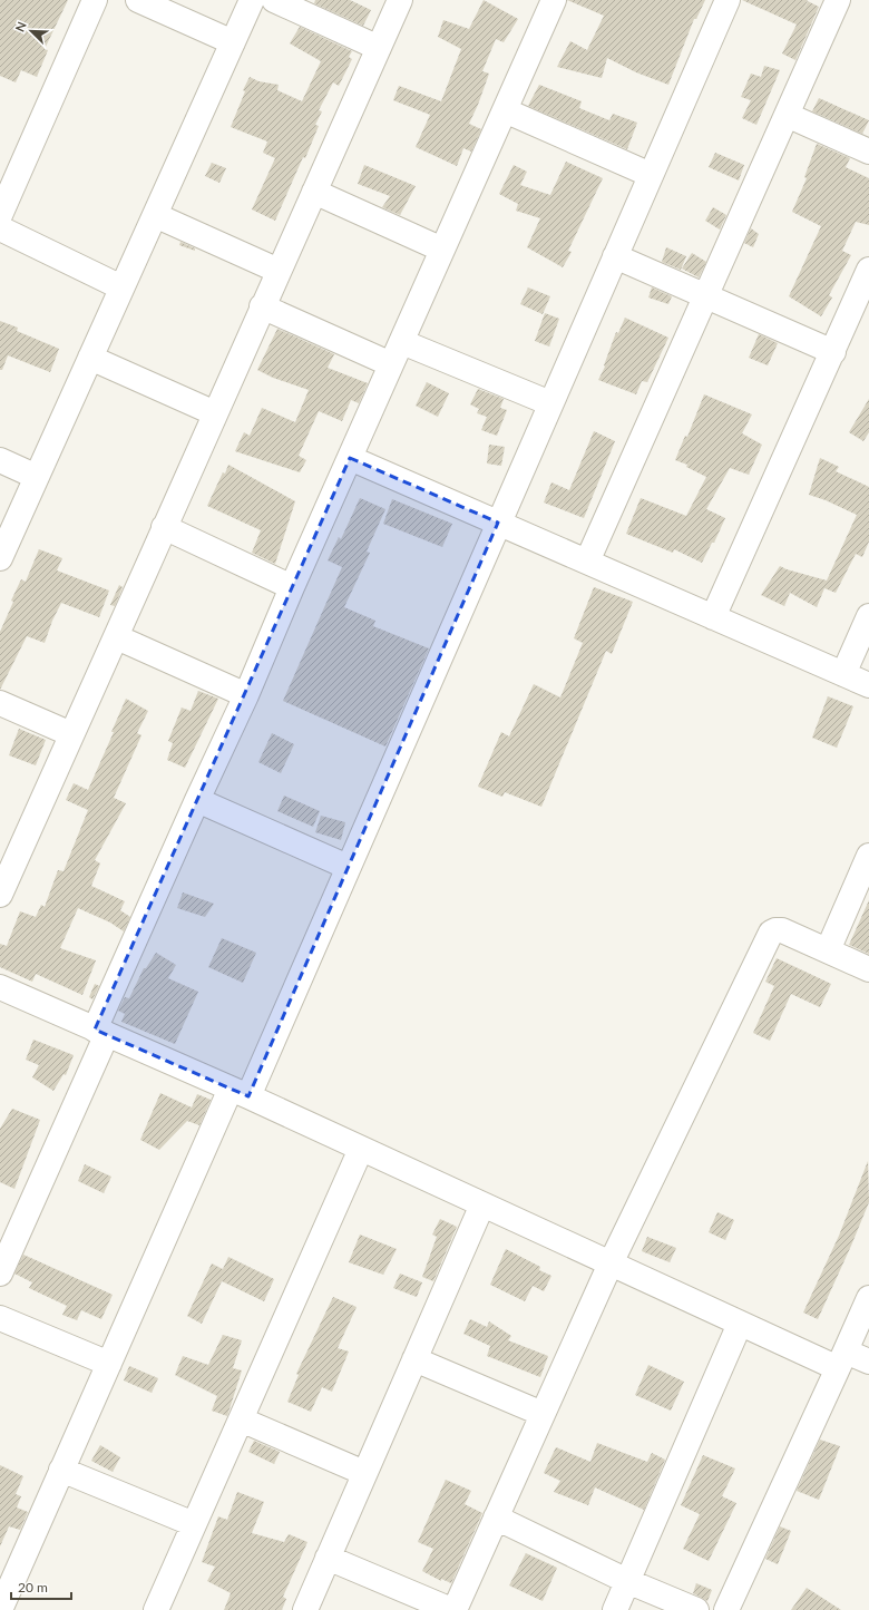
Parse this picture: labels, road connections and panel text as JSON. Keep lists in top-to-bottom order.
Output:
{
  "scale_bar": "20 m",
  "north": "top left"
}
